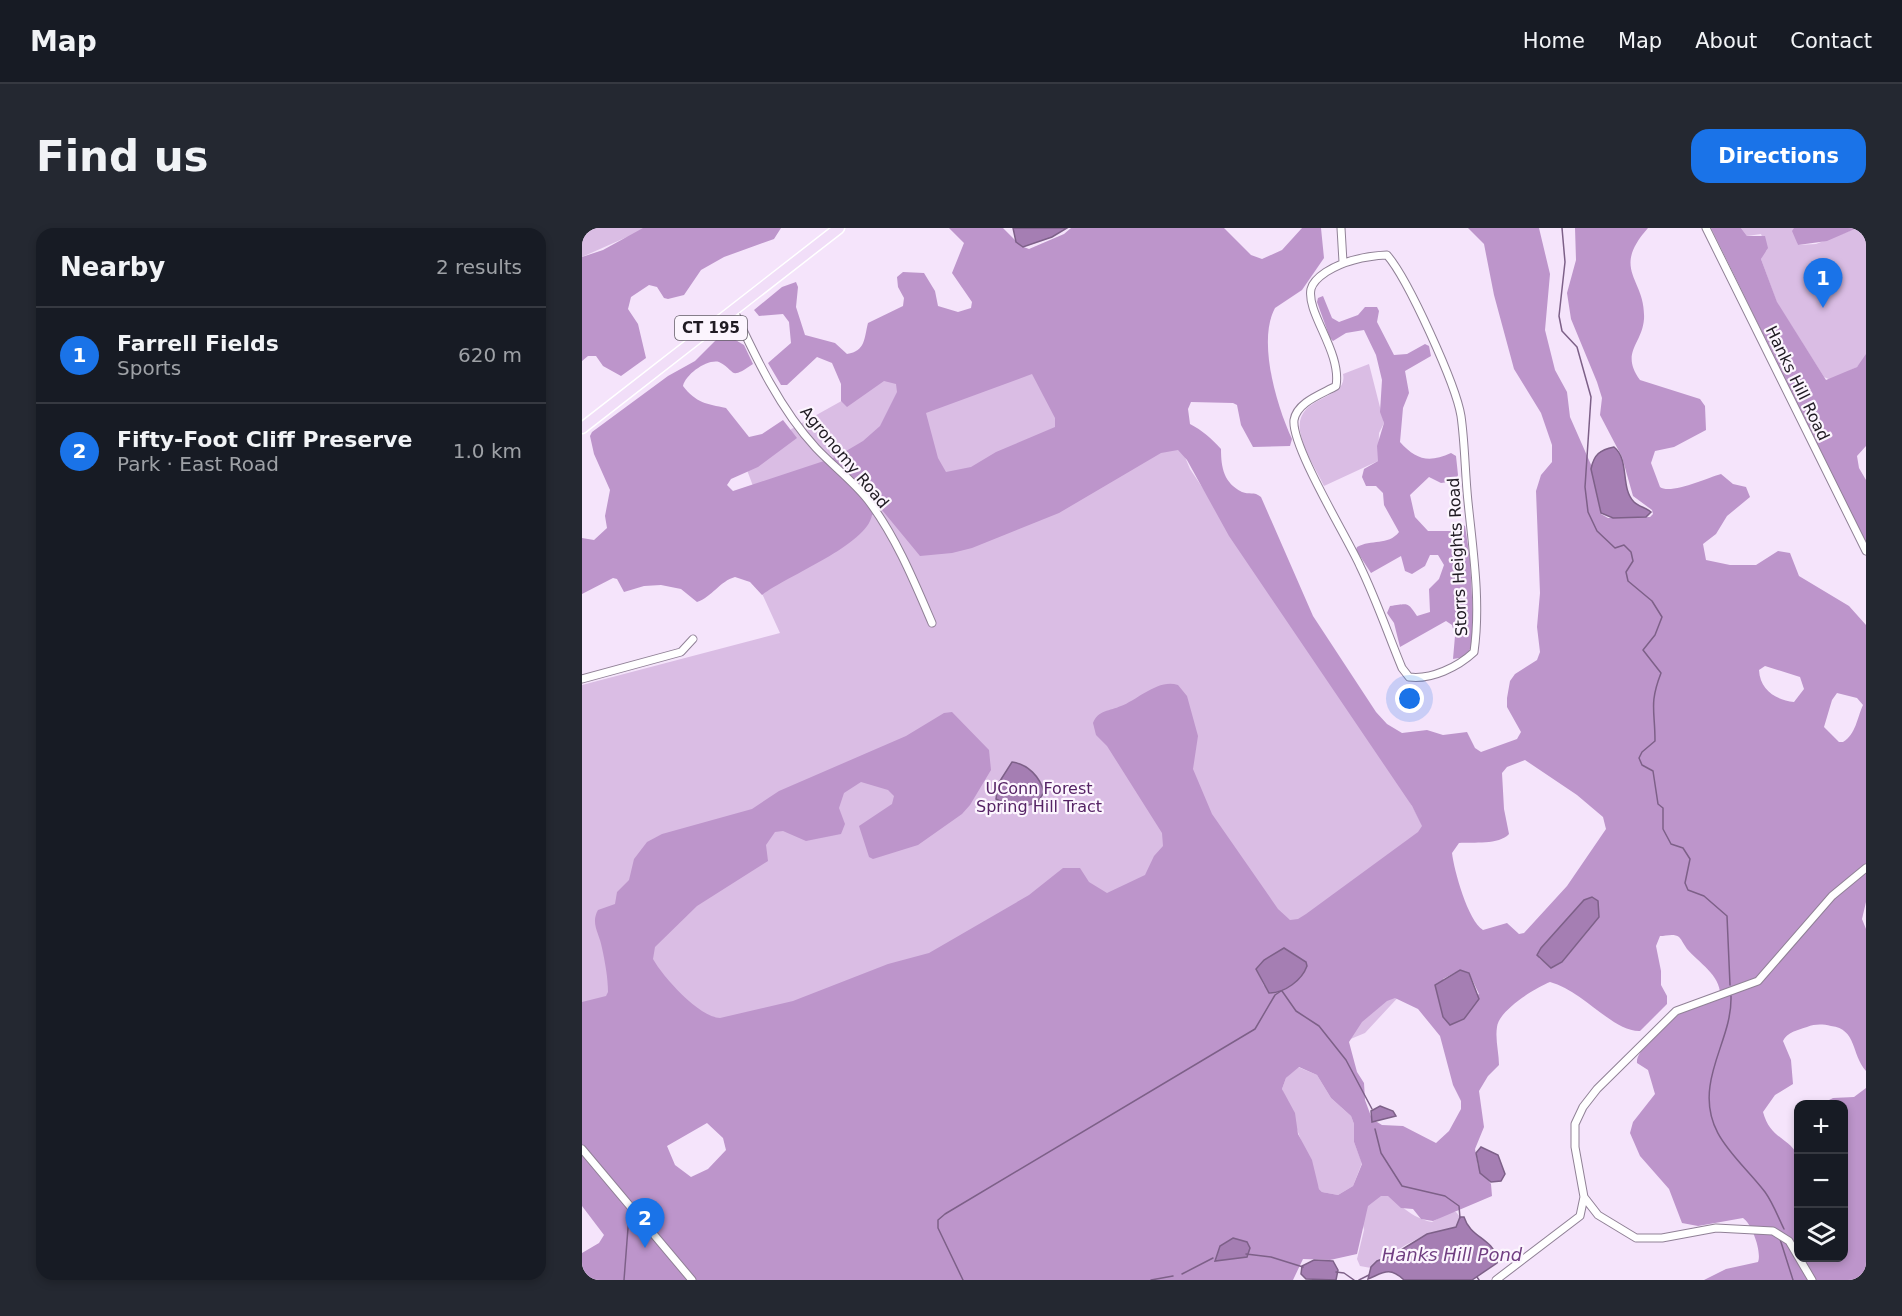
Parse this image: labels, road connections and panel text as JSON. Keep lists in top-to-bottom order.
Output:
{
  "streets": {
    "main road": ["CT 195"],
    "street": ["Hanks Hill Road", "Agronomy Road", "Storrs Heights Road"]
  },
  "crossings": [
    ["CT 195", "Agronomy Road"]
  ],
  "water": ["Hanks Hill Pond"],
  "parks": ["UConn Forest Spring Hill Tract"],
  "page": {
    "header": "Map",
    "nav": [
      "Home",
      "Map",
      "About",
      "Contact"
    ],
    "buttons": "Directions",
    "title": "Find us",
    "heading": ["Nearby", "2 results"],
    "pins": ["1", "2"],
    "list": [
      {
        "mark": "1",
        "name": "Farrell Fields",
        "note": "Sports",
        "value": "620 m"
      },
      {
        "mark": "2",
        "name": "Fifty-Foot Cliff Preserve",
        "note": "Park · East Road",
        "value": "1.0 km"
      }
    ],
    "map_buttons": ["+", "−"]
  }
}
